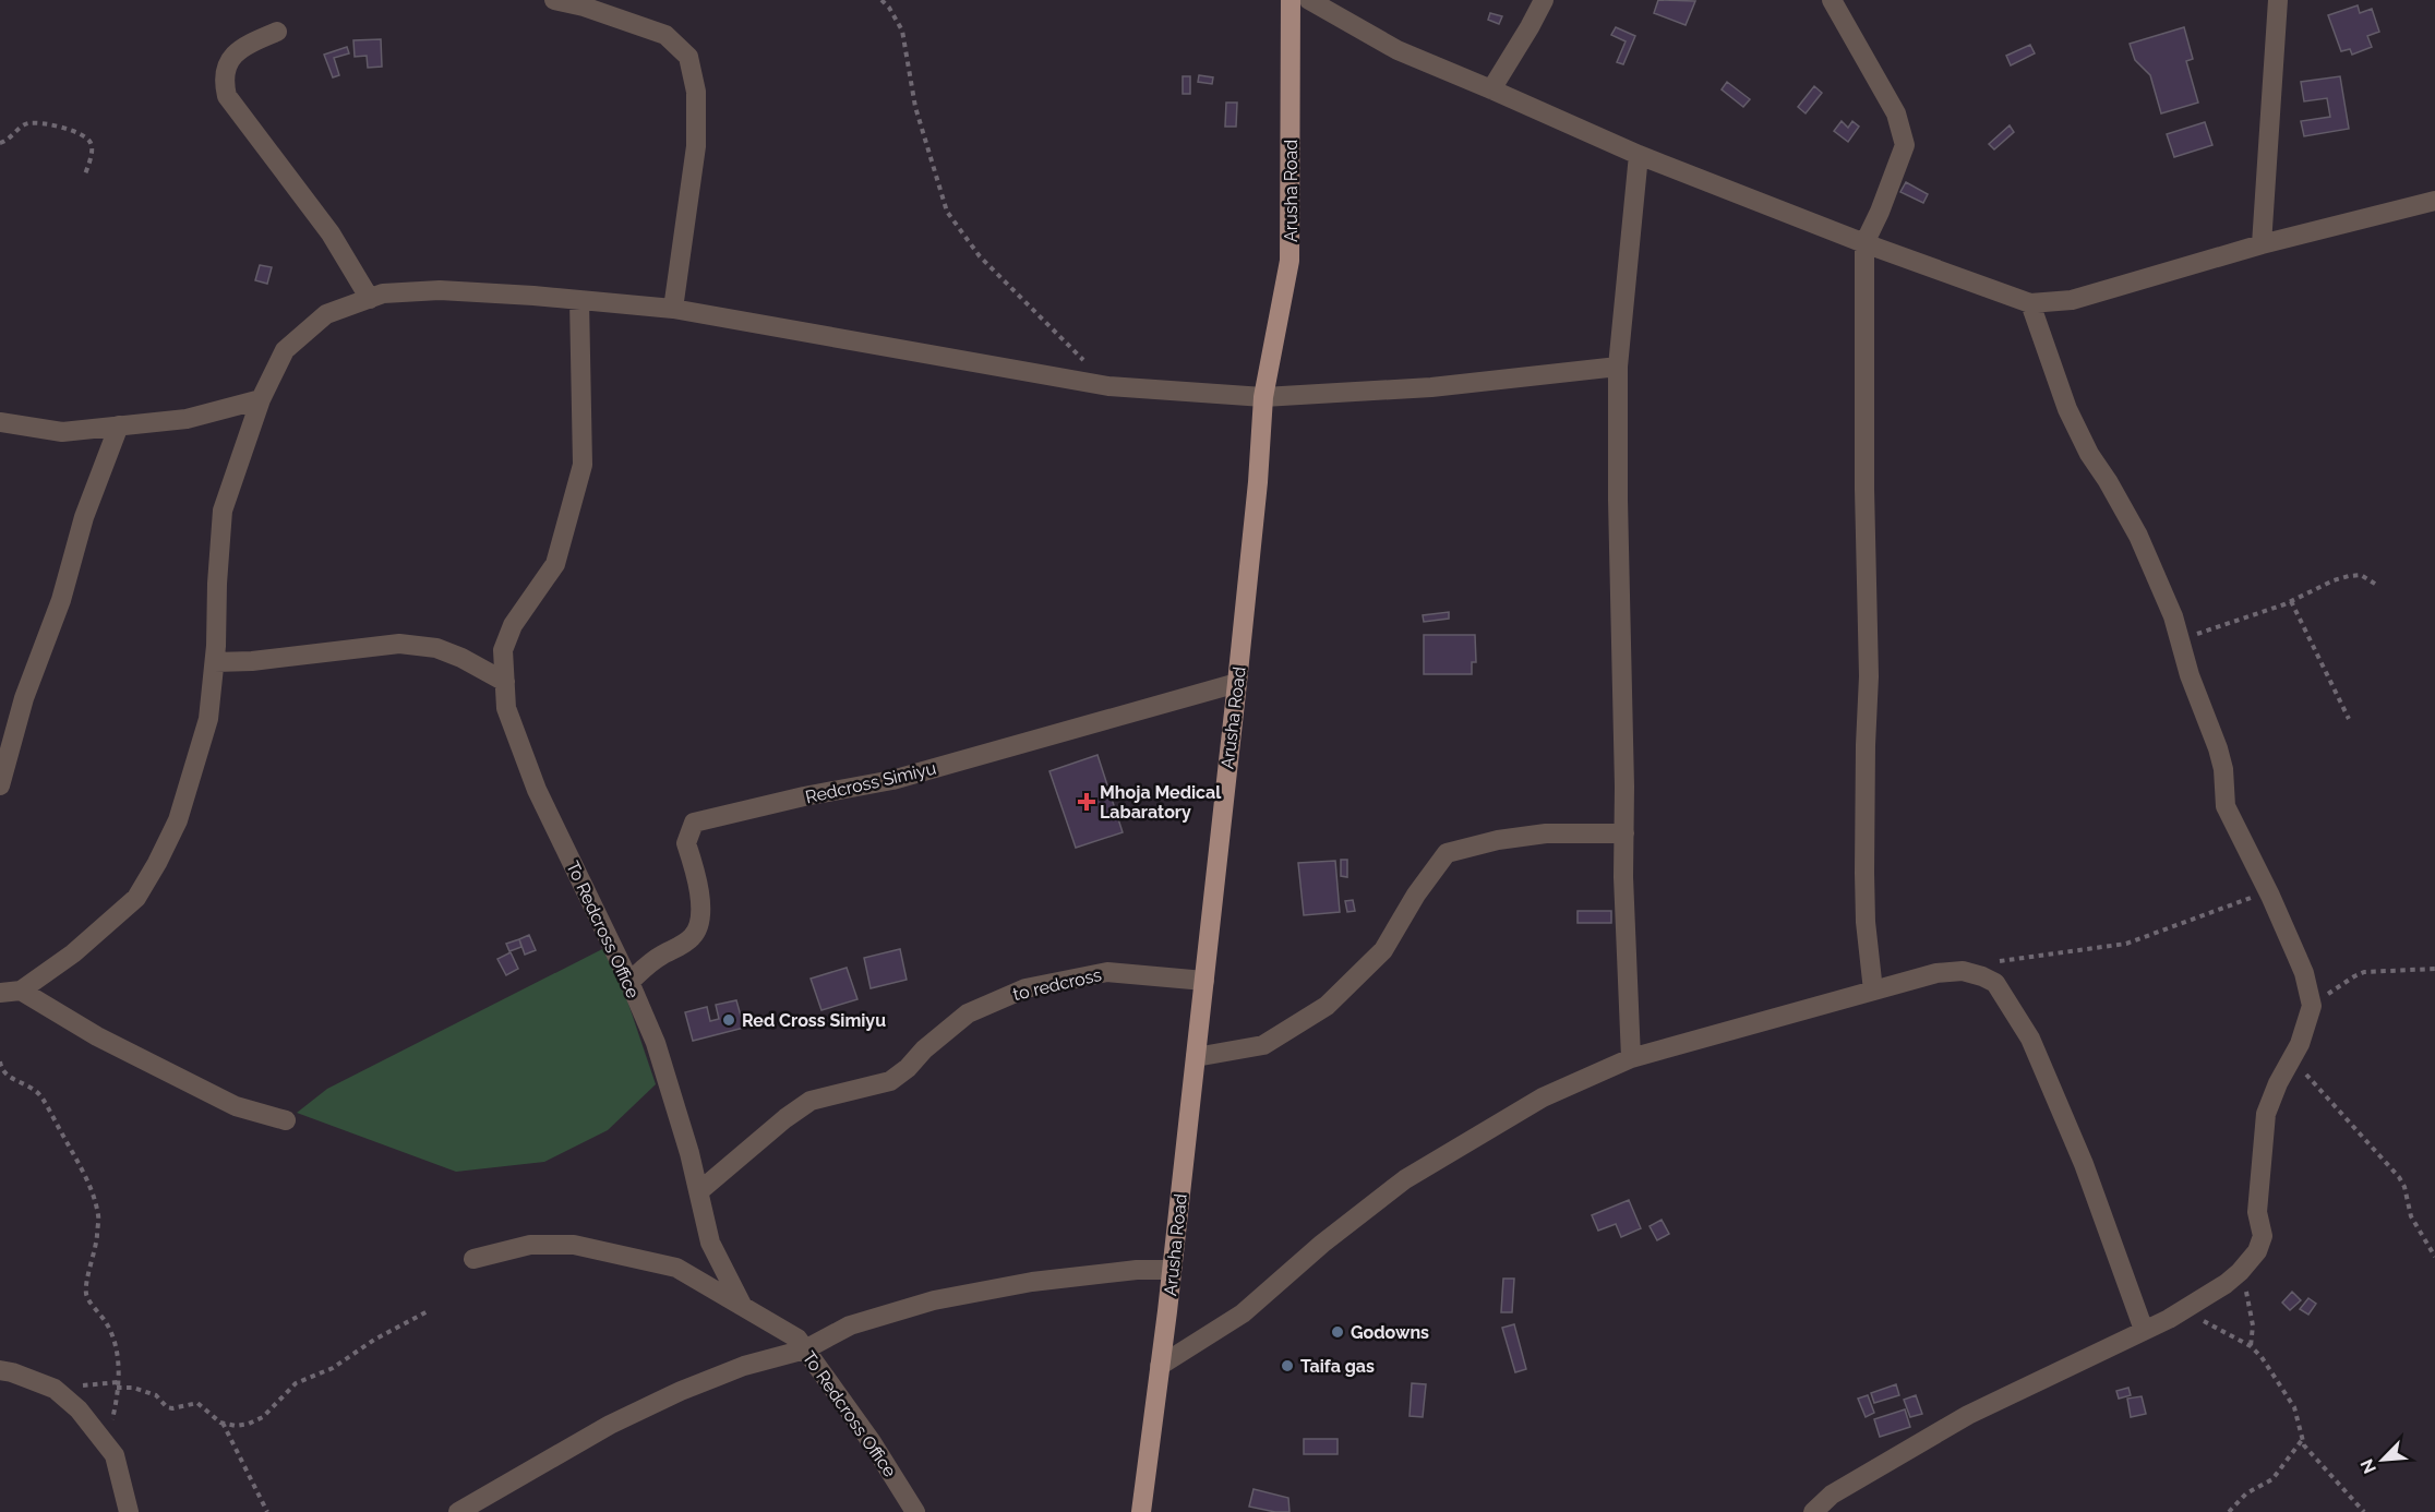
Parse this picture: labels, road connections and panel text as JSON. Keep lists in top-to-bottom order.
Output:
{
  "streets": {
    "main road": ["Arusha Road"],
    "street": ["Redcross Simiyu", "To Redcross Office", "to redcross"]
  },
  "crossings": [
    ["Arusha Road", "Redcross Simiyu"],
    ["Arusha Road", "to redcross"],
    ["Redcross Simiyu", "To Redcross Office"],
    ["To Redcross Office", "to redcross"]
  ],
  "places": {
    "health": ["Mhoja Medical Labaratory"],
    "other": ["Red Cross Simiyu", "Godowns", "Taifa gas"]
  },
  "north": "bottom left"
}
